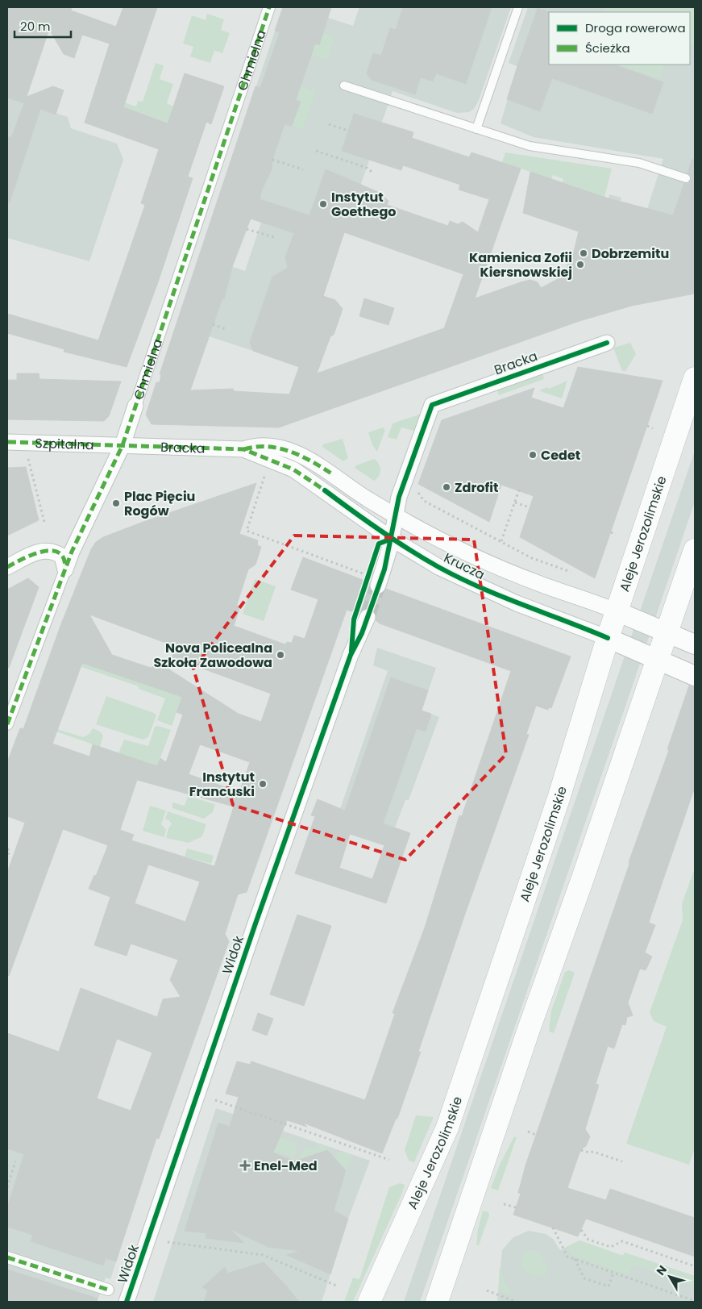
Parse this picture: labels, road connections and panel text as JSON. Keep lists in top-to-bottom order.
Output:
{
  "streets": {
    "main road": ["Aleje Jerozolimskie"],
    "street": [
      "Chmielna",
      "Bracka",
      "Szpitalna",
      "Krucza",
      "Widok"
    ]
  },
  "crossings": [
    ["Chmielna", "Bracka"],
    ["Chmielna", "Szpitalna"],
    ["Bracka", "Szpitalna"],
    ["Bracka", "Krucza"],
    ["Aleje Jerozolimskie", "Krucza"]
  ],
  "places": {
    "other": [
      "Instytut Goethego",
      "Dobrzemitu",
      "Kamienica Zofii Kiersnowskiej",
      "Cedet",
      "Zdrofit",
      "Plac Pięciu Rogów",
      "Nova Policealna Szkoła Zawodowa",
      "Instytut Francuski"
    ],
    "health": ["Enel-Med"]
  },
  "legend": ["Droga rowerowa", "Ścieżka"],
  "scale_bar": "20 m",
  "north": "top left"
}
